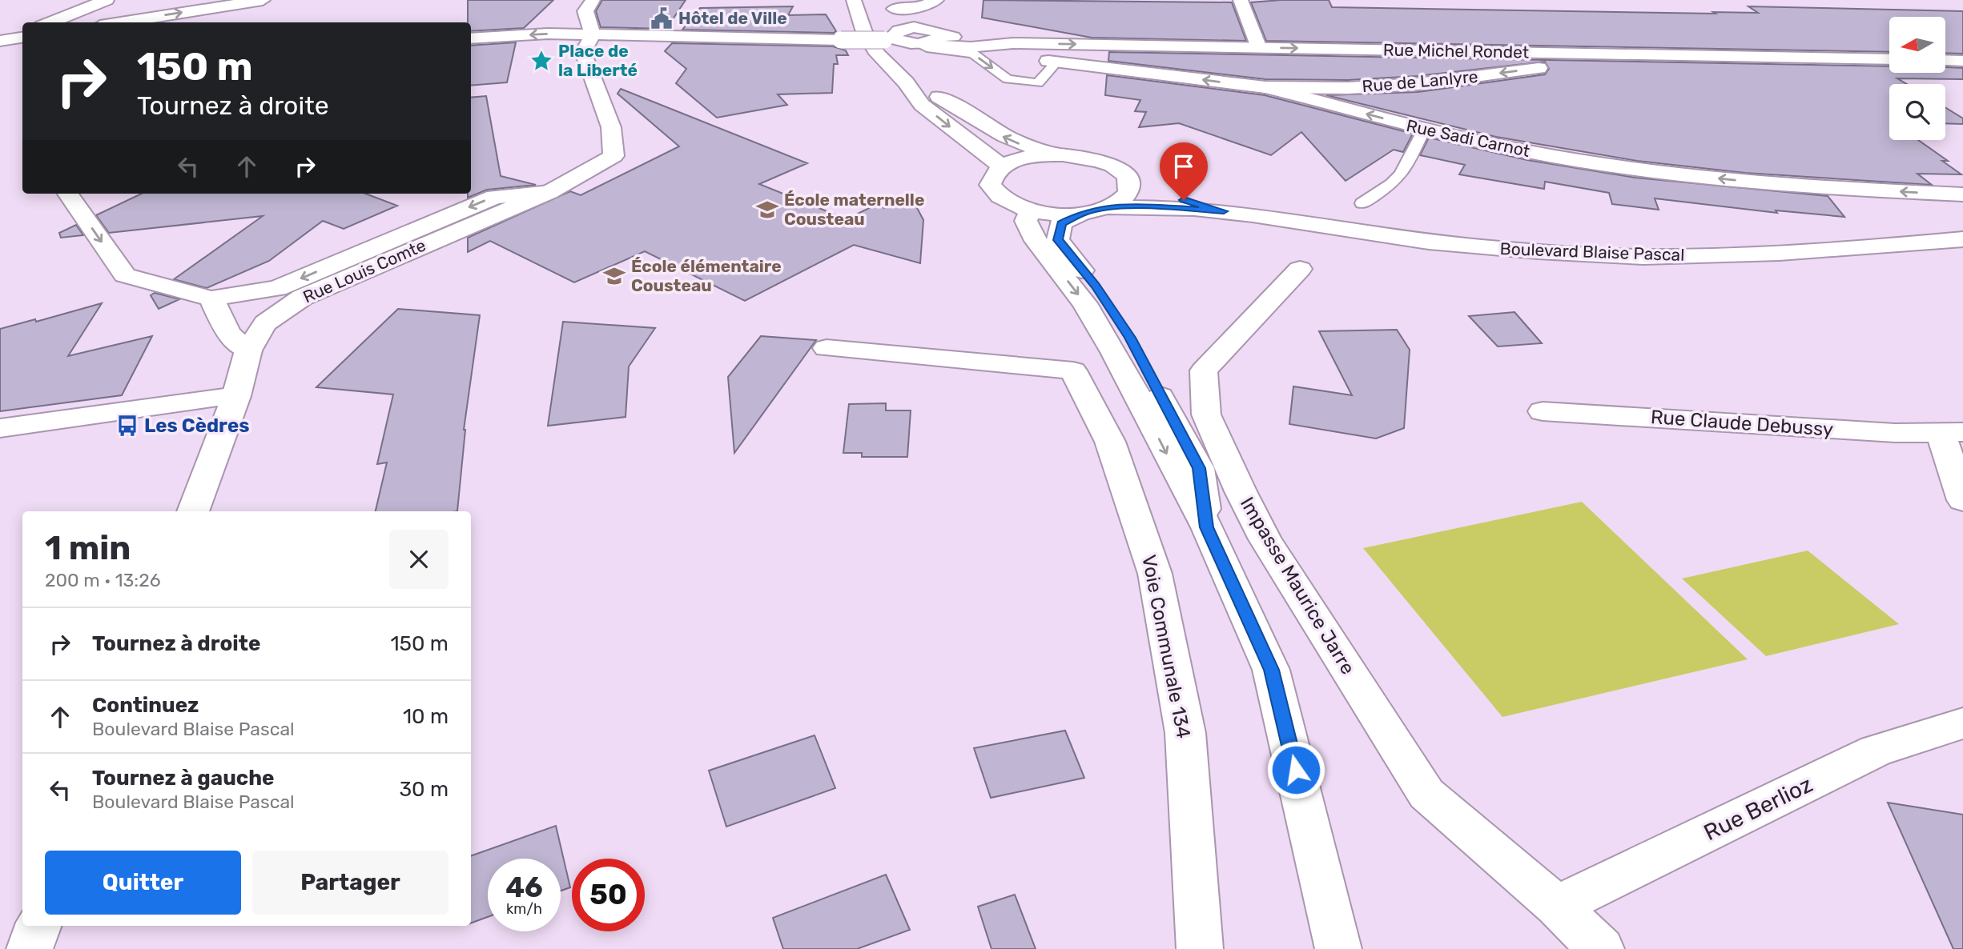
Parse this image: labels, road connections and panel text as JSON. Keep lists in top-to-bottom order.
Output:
{
  "streets": {
    "street": [
      "Rue Michel Rondet",
      "Rue de Lanlyre",
      "Rue Sadi Carnot",
      "Boulevard Blaise Pascal",
      "Rue Louis Comte",
      "Rue Claude Debussy",
      "Impasse Maurice Jarre",
      "Voie Communale 134",
      "Rue Berlioz"
    ]
  },
  "crossings": [
    ["Rue Michel Rondet", "Rue de Lanlyre"],
    ["Rue Michel Rondet", "Rue Sadi Carnot"],
    ["Rue de Lanlyre", "Rue Sadi Carnot"],
    ["Rue Sadi Carnot", "Rue Louis Comte"],
    ["Impasse Maurice Jarre", "Rue Berlioz"]
  ],
  "one_way": ["Rue Michel Rondet", "Rue de Lanlyre", "Rue Sadi Carnot"],
  "places": {
    "public building": ["Hôtel de Ville"],
    "place": ["Place de la Liberté"],
    "school or university": ["École maternelle Cousteau", "École élémentaire Cousteau"],
    "bus stop": ["Les Cèdres"]
  },
  "north": "left",
  "page": {
    "turn": ["150 m", "Tournez à droite"],
    "heading": ["1 min", "200 m · 13:26"],
    "list": [
      {
        "name": "Tournez à droite",
        "value": "150 m"
      },
      {
        "name": "Continuez",
        "note": "Boulevard Blaise Pascal",
        "value": "10 m"
      },
      {
        "name": "Tournez à gauche",
        "note": "Boulevard Blaise Pascal",
        "value": "30 m"
      }
    ],
    "buttons": ["Quitter", "Partager"],
    "speed": "46 km/h",
    "limit": "50"
  }
}
